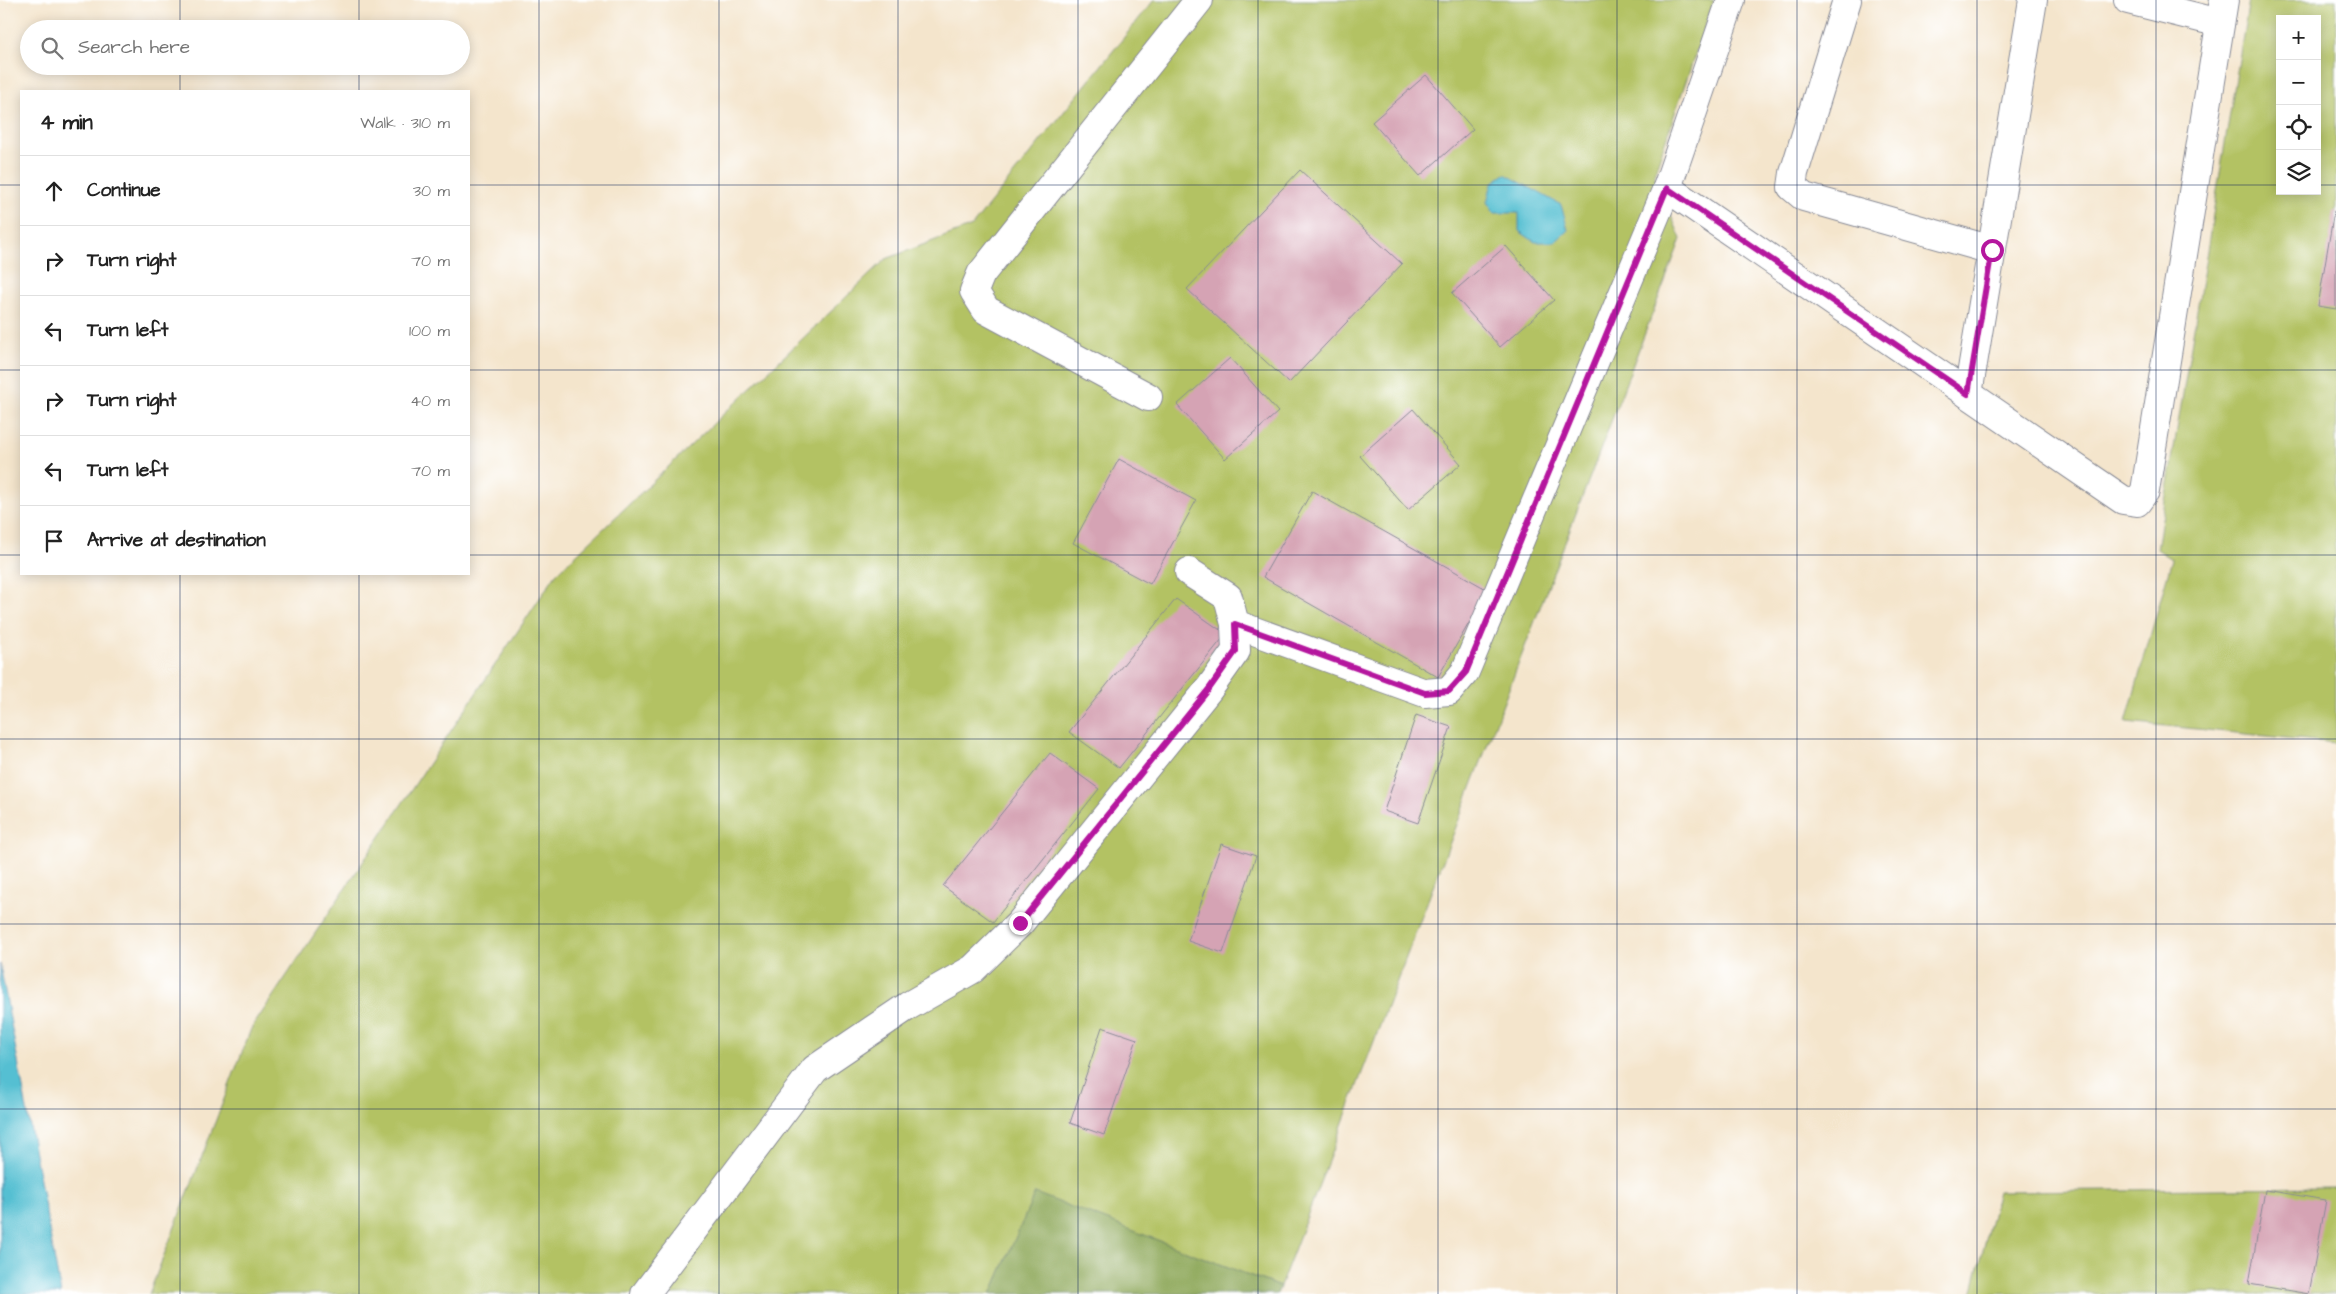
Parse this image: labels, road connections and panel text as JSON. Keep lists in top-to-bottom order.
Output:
{
  "page": {
    "map_buttons": ["+", "−"],
    "search": "Search here",
    "heading": ["4 min", "Walk · 310 m"],
    "list": [
      ["Continue", "30 m"],
      ["Turn right", "70 m"],
      ["Turn left", "100 m"],
      ["Turn right", "40 m"],
      ["Turn left", "70 m"],
      "Arrive at destination"
    ]
  }
}
